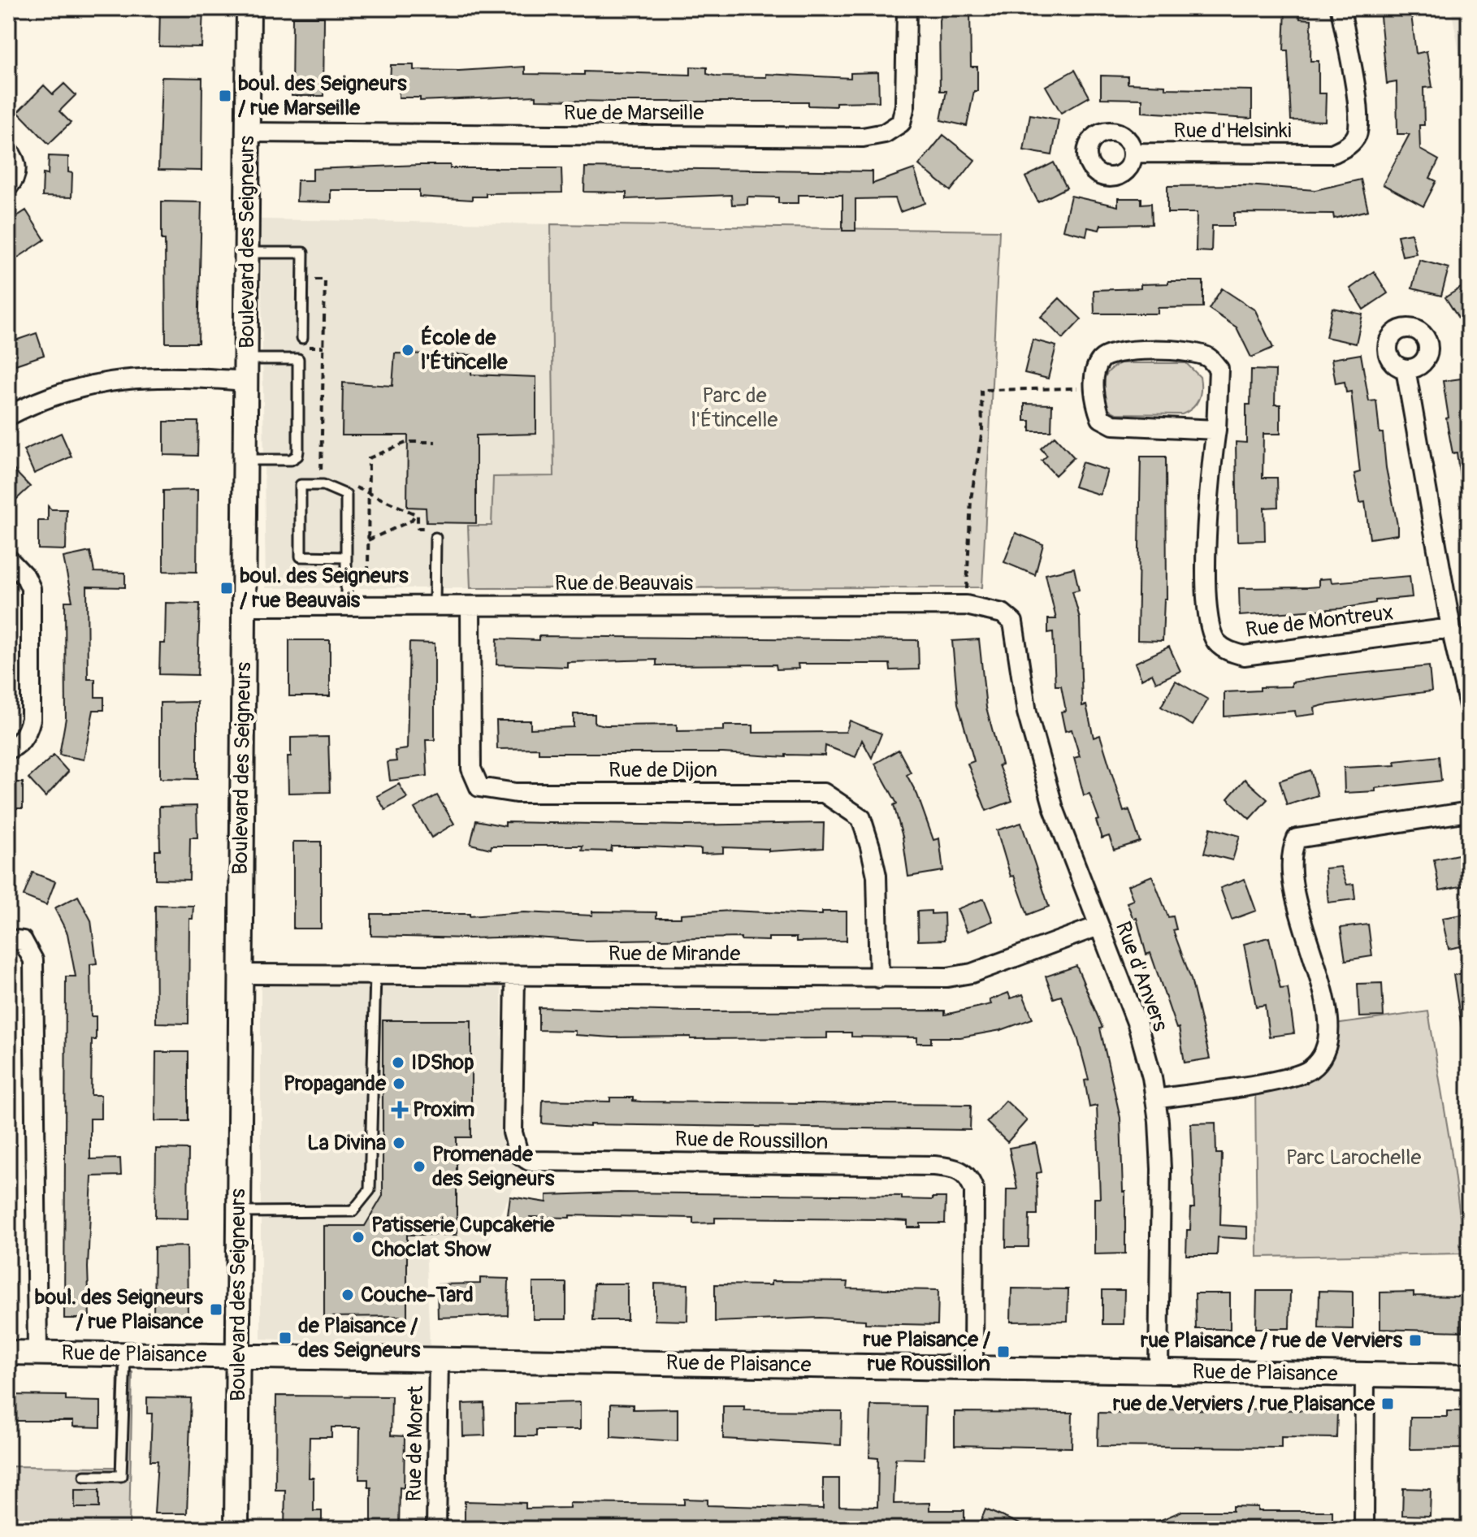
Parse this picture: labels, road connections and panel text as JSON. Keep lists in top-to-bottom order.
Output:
{
  "streets": {
    "street": [
      "Rue de Marseille",
      "Rue d'Helsinki",
      "Boulevard des Seigneurs",
      "Rue de Beauvais",
      "Rue de Montreux",
      "Rue de Dijon",
      "Rue de Mirande",
      "Rue d'Anvers",
      "Rue de Roussillon",
      "Rue de Plaisance",
      "Rue de Moret"
    ]
  },
  "crossings": [
    ["Rue de Marseille", "Boulevard des Seigneurs"],
    ["Boulevard des Seigneurs", "Rue de Beauvais"],
    ["Boulevard des Seigneurs", "Rue de Mirande"],
    ["Boulevard des Seigneurs", "Rue de Plaisance"],
    ["Rue de Beauvais", "Rue de Dijon"],
    ["Rue de Beauvais", "Rue d'Anvers"],
    ["Rue de Dijon", "Rue de Mirande"],
    ["Rue de Mirande", "Rue d'Anvers"],
    ["Rue de Mirande", "Rue de Roussillon"],
    ["Rue d'Anvers", "Rue de Plaisance"],
    ["Rue de Roussillon", "Rue de Plaisance"],
    ["Rue de Plaisance", "Rue de Moret"]
  ],
  "parks": ["Parc de l'Étincelle", "Parc Larochelle"],
  "places": {
    "transit": [
      "boul. des Seigneurs / rue Marseille",
      "boul. des Seigneurs / rue Beauvais",
      "boul. des Seigneurs / rue Plaisance",
      "de Plaisance / des Seigneurs",
      "rue Plaisance / rue de Verviers",
      "rue Plaisance / rue Roussillon",
      "rue de Verviers / rue Plaisance"
    ],
    "other": [
      "École de l'Étincelle",
      "IDShop",
      "Propagande",
      "La Divina",
      "Promenade des Seigneurs",
      "Patisserie Cupcakerie Choclat Show",
      "Couche-Tard"
    ],
    "health": ["Proxim"]
  }
}
